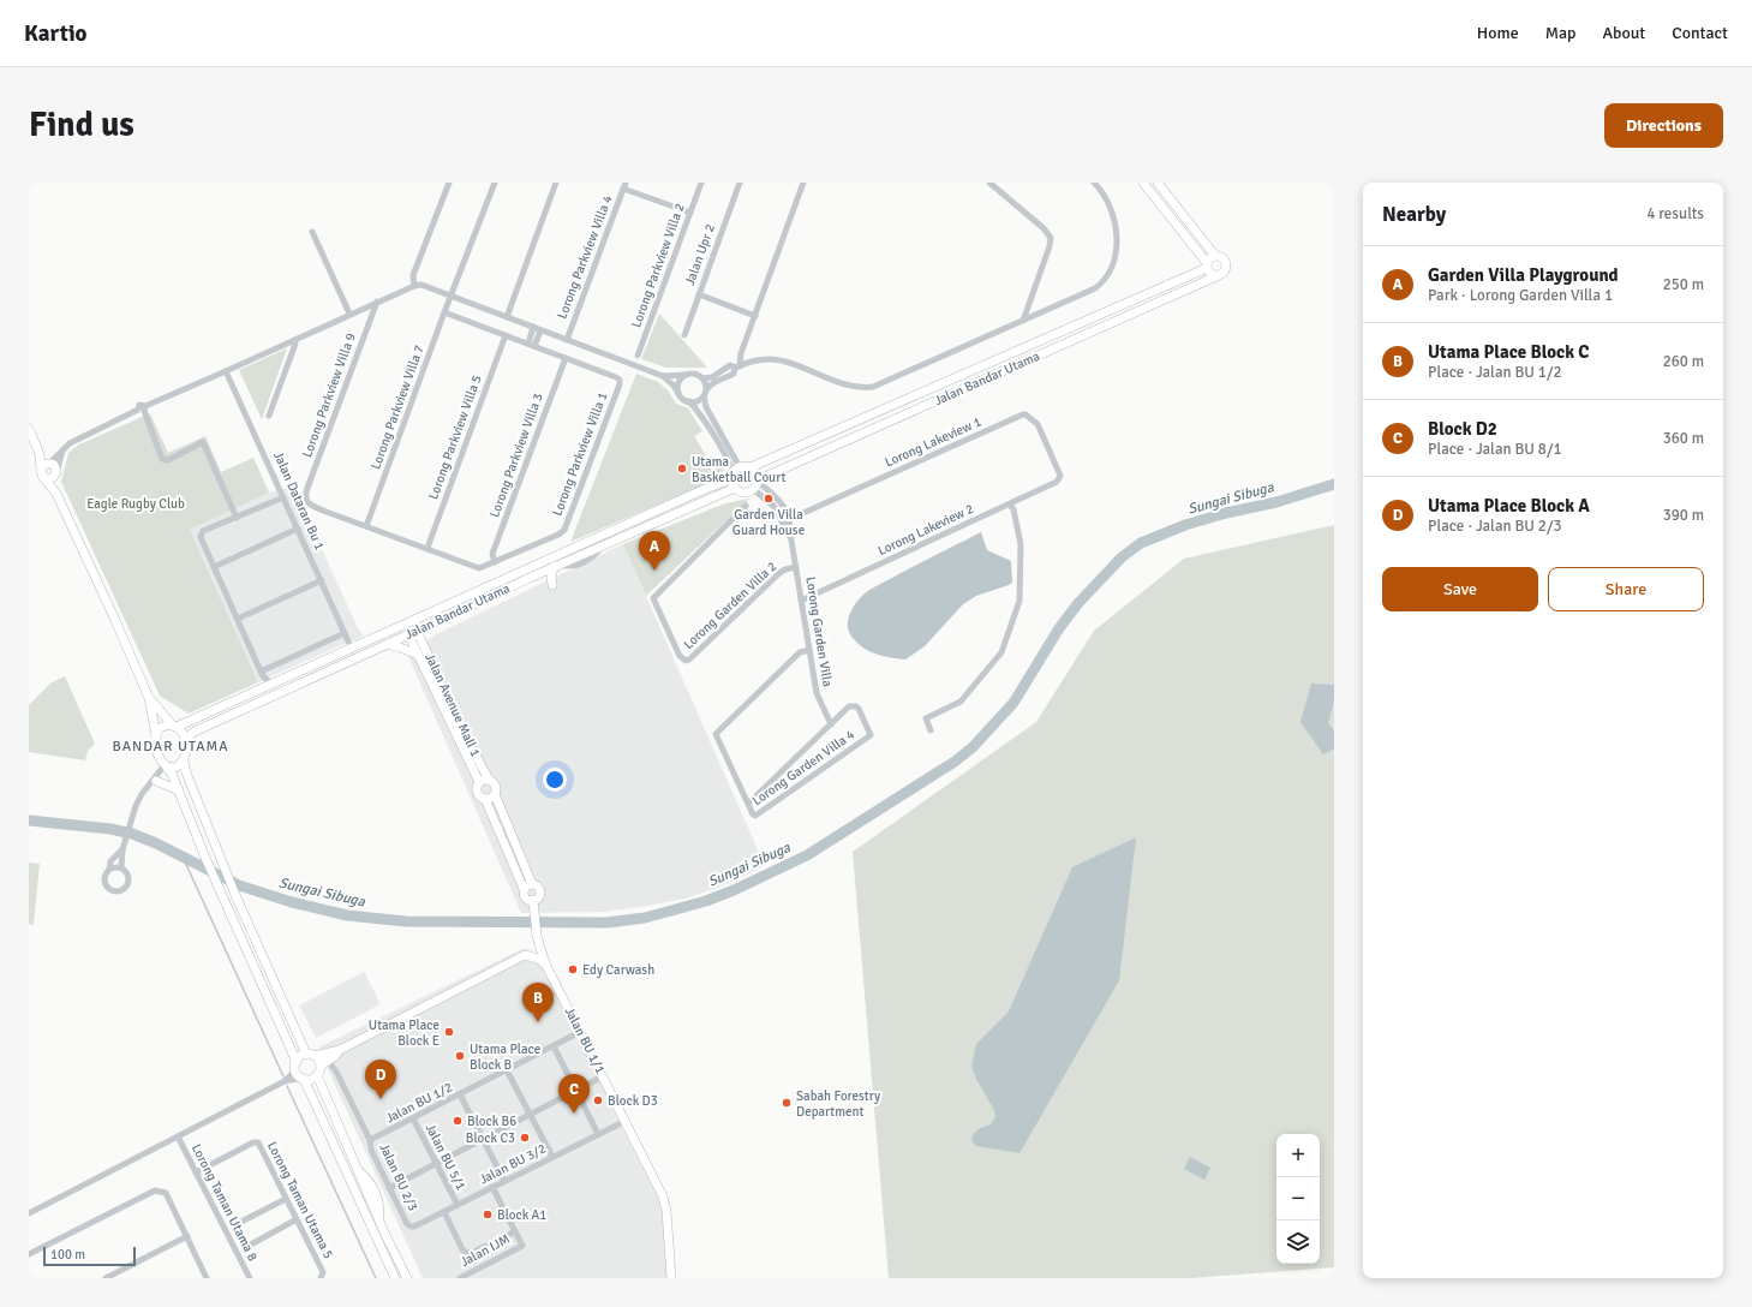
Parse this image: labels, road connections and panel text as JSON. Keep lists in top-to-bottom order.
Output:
{
  "streets": {
    "street": [
      "Jalan Upr 2",
      "Lorong Parkview Villa 4",
      "Lorong Parkview Villa 2",
      "Jalan Bandar Utama",
      "Lorong Parkview Villa 9",
      "Lorong Parkview Villa 7",
      "Lorong Parkview Villa 5",
      "Lorong Lakeview 1",
      "Lorong Parkview Villa 1",
      "Lorong Parkview Villa 3",
      "Jalan Dataran Bu 1",
      "Lorong Lakeview 2",
      "Lorong Garden Villa 2",
      "Lorong Garden Villa",
      "Jalan Avenue Mall 1",
      "Lorong Garden Villa 4",
      "Jalan BU 1/1",
      "Jalan BU 1/2",
      "Jalan BU 5/1",
      "Jalan BU 3/2",
      "Jalan BU 2/3",
      "Lorong Taman Utama 5",
      "Lorong Taman Utama 8",
      "Jalan IJM"
    ]
  },
  "crossings": [
    ["Jalan Bandar Utama", "Lorong Garden Villa"],
    ["Jalan Bandar Utama", "Jalan Avenue Mall 1"],
    ["Lorong Parkview Villa 9", "Lorong Parkview Villa 1"],
    ["Lorong Parkview Villa 7", "Lorong Parkview Villa 1"],
    ["Lorong Parkview Villa 5", "Lorong Parkview Villa 1"],
    ["Lorong Lakeview 1", "Lorong Lakeview 2"],
    ["Lorong Lakeview 1", "Lorong Garden Villa"],
    ["Lorong Parkview Villa 1", "Lorong Parkview Villa 3"],
    ["Lorong Lakeview 2", "Lorong Garden Villa"],
    ["Lorong Garden Villa 2", "Lorong Garden Villa"],
    ["Lorong Garden Villa", "Lorong Garden Villa 4"],
    ["Jalan BU 1/1", "Jalan BU 1/2"],
    ["Jalan BU 1/1", "Jalan BU 3/2"],
    ["Jalan BU 1/2", "Jalan BU 5/1"],
    ["Jalan BU 1/2", "Jalan BU 2/3"],
    ["Jalan BU 5/1", "Jalan BU 3/2"],
    ["Jalan BU 3/2", "Jalan BU 2/3"],
    ["Lorong Taman Utama 5", "Lorong Taman Utama 8"]
  ],
  "districts": ["BANDAR UTAMA"],
  "water": ["Sungai Sibuga"],
  "parks": ["Eagle Rugby Club"],
  "places": [
    "Utama Basketball Court",
    "Garden Villa Guard House",
    "Edy Carwash",
    "Utama Place Block E",
    "Utama Place Block B",
    "Block D3",
    "Sabah Forestry Department",
    "Block B6",
    "Block C3",
    "Block A1"
  ],
  "scale_bar": "100 m",
  "page": {
    "header": "Kartio",
    "nav": [
      "Home",
      "Map",
      "About",
      "Contact"
    ],
    "buttons": [
      "Directions",
      ["Save", "Share"]
    ],
    "title": "Find us",
    "heading": ["Nearby", "4 results"],
    "list": [
      {
        "mark": "A",
        "name": "Garden Villa Playground",
        "note": "Park · Lorong Garden Villa 1",
        "value": "250 m"
      },
      {
        "mark": "B",
        "name": "Utama Place Block C",
        "note": "Place · Jalan BU 1/2",
        "value": "260 m"
      },
      {
        "mark": "C",
        "name": "Block D2",
        "note": "Place · Jalan BU 8/1",
        "value": "360 m"
      },
      {
        "mark": "D",
        "name": "Utama Place Block A",
        "note": "Place · Jalan BU 2/3",
        "value": "390 m"
      }
    ],
    "pins": [
      "A",
      "B",
      "D",
      "C"
    ],
    "map_buttons": ["+", "−"],
    "scale": "100 m"
  }
}
